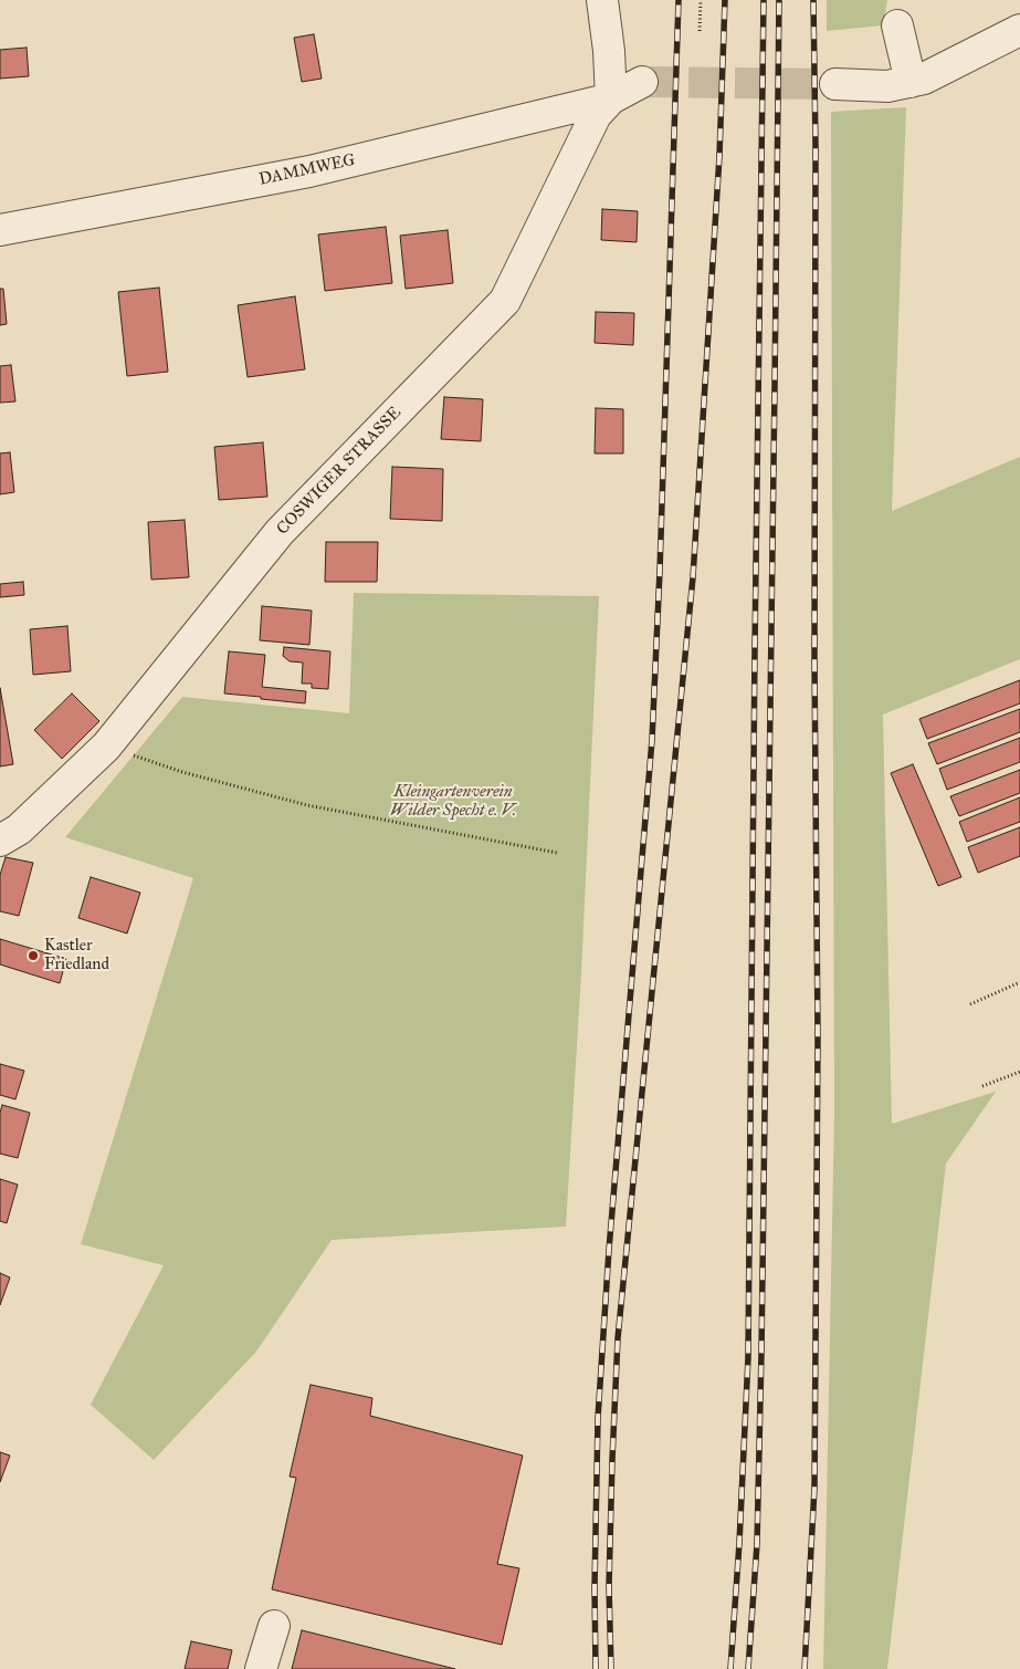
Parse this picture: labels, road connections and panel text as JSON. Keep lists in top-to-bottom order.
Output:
{
  "streets": {
    "street": ["DAMMWEG", "COSWIGER STRASSE"]
  },
  "crossings": [
    ["DAMMWEG", "COSWIGER STRASSE"]
  ],
  "parks": ["Kleingartenverein Wilder Specht e. V."],
  "places": ["Kastler Friedland"]
}
